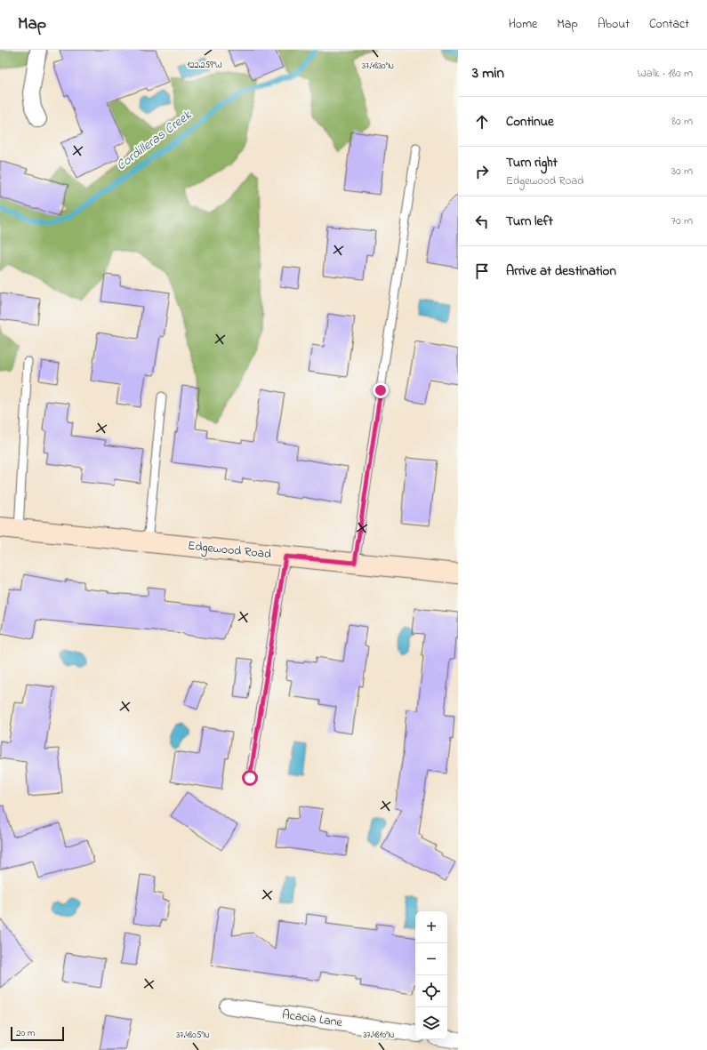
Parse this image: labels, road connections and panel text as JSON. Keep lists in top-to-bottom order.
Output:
{
  "streets": {
    "main road": ["Edgewood Road"],
    "street": ["Acacia Lane"]
  },
  "water": ["Cordilleras Creek"],
  "scale_bar": "20 m",
  "page": {
    "header": "Map",
    "nav": [
      "Home",
      "Map",
      "About",
      "Contact"
    ],
    "heading": ["3 min", "Walk · 180 m"],
    "list": [
      ["Continue", "80 m"],
      ["Turn right", "Edgewood Road", "30 m"],
      ["Turn left", "70 m"],
      "Arrive at destination"
    ],
    "map_buttons": ["+", "−"],
    "scale": "20 m"
  },
  "coordinates": [
    "122.259°W",
    "37.4830°N",
    "37.4805°N",
    "37.4810°N"
  ]
}
